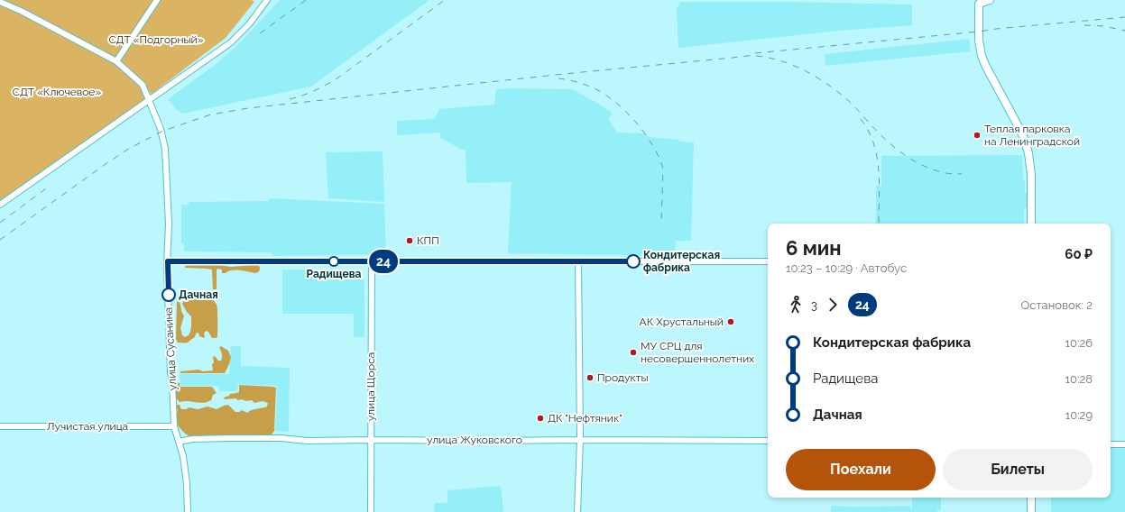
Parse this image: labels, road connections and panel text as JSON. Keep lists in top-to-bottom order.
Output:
{
  "streets": {
    "street": [
      "улица Сусанина",
      "улица Щорса",
      "Лучистая улица",
      "улица Жуковского"
    ]
  },
  "crossings": [
    ["улица Сусанина", "Лучистая улица"],
    ["улица Сусанина", "улица Жуковского"],
    ["улица Щорса", "улица Жуковского"]
  ],
  "parks": ["СДТ «Подгорный»", "СДТ «Ключевое»"],
  "places": [
    "Теплая парковка на Ленинградской",
    "КПП",
    "Радищева",
    "Кондитерская фабрика",
    "Дачная",
    "АК Хрустальный",
    "МУ СРЦ для несовершеннолетних",
    "Продукты",
    "ДК \"Нефтяник\""
  ],
  "lines": ["bus line 24"],
  "page": {
    "on_map": "24",
    "heading": ["6 мин", "10:23 – 10:29 · Автобус", "60 ₽"],
    "legs": ["3", "24", "Остановок: 2"],
    "list": [
      {
        "name": "Кондитерская фабрика",
        "value": "10:26"
      },
      {
        "name": "Радищева",
        "value": "10:28"
      },
      {
        "name": "Дачная",
        "value": "10:29"
      }
    ],
    "buttons": ["Поехали", "Билеты"]
  }
}
